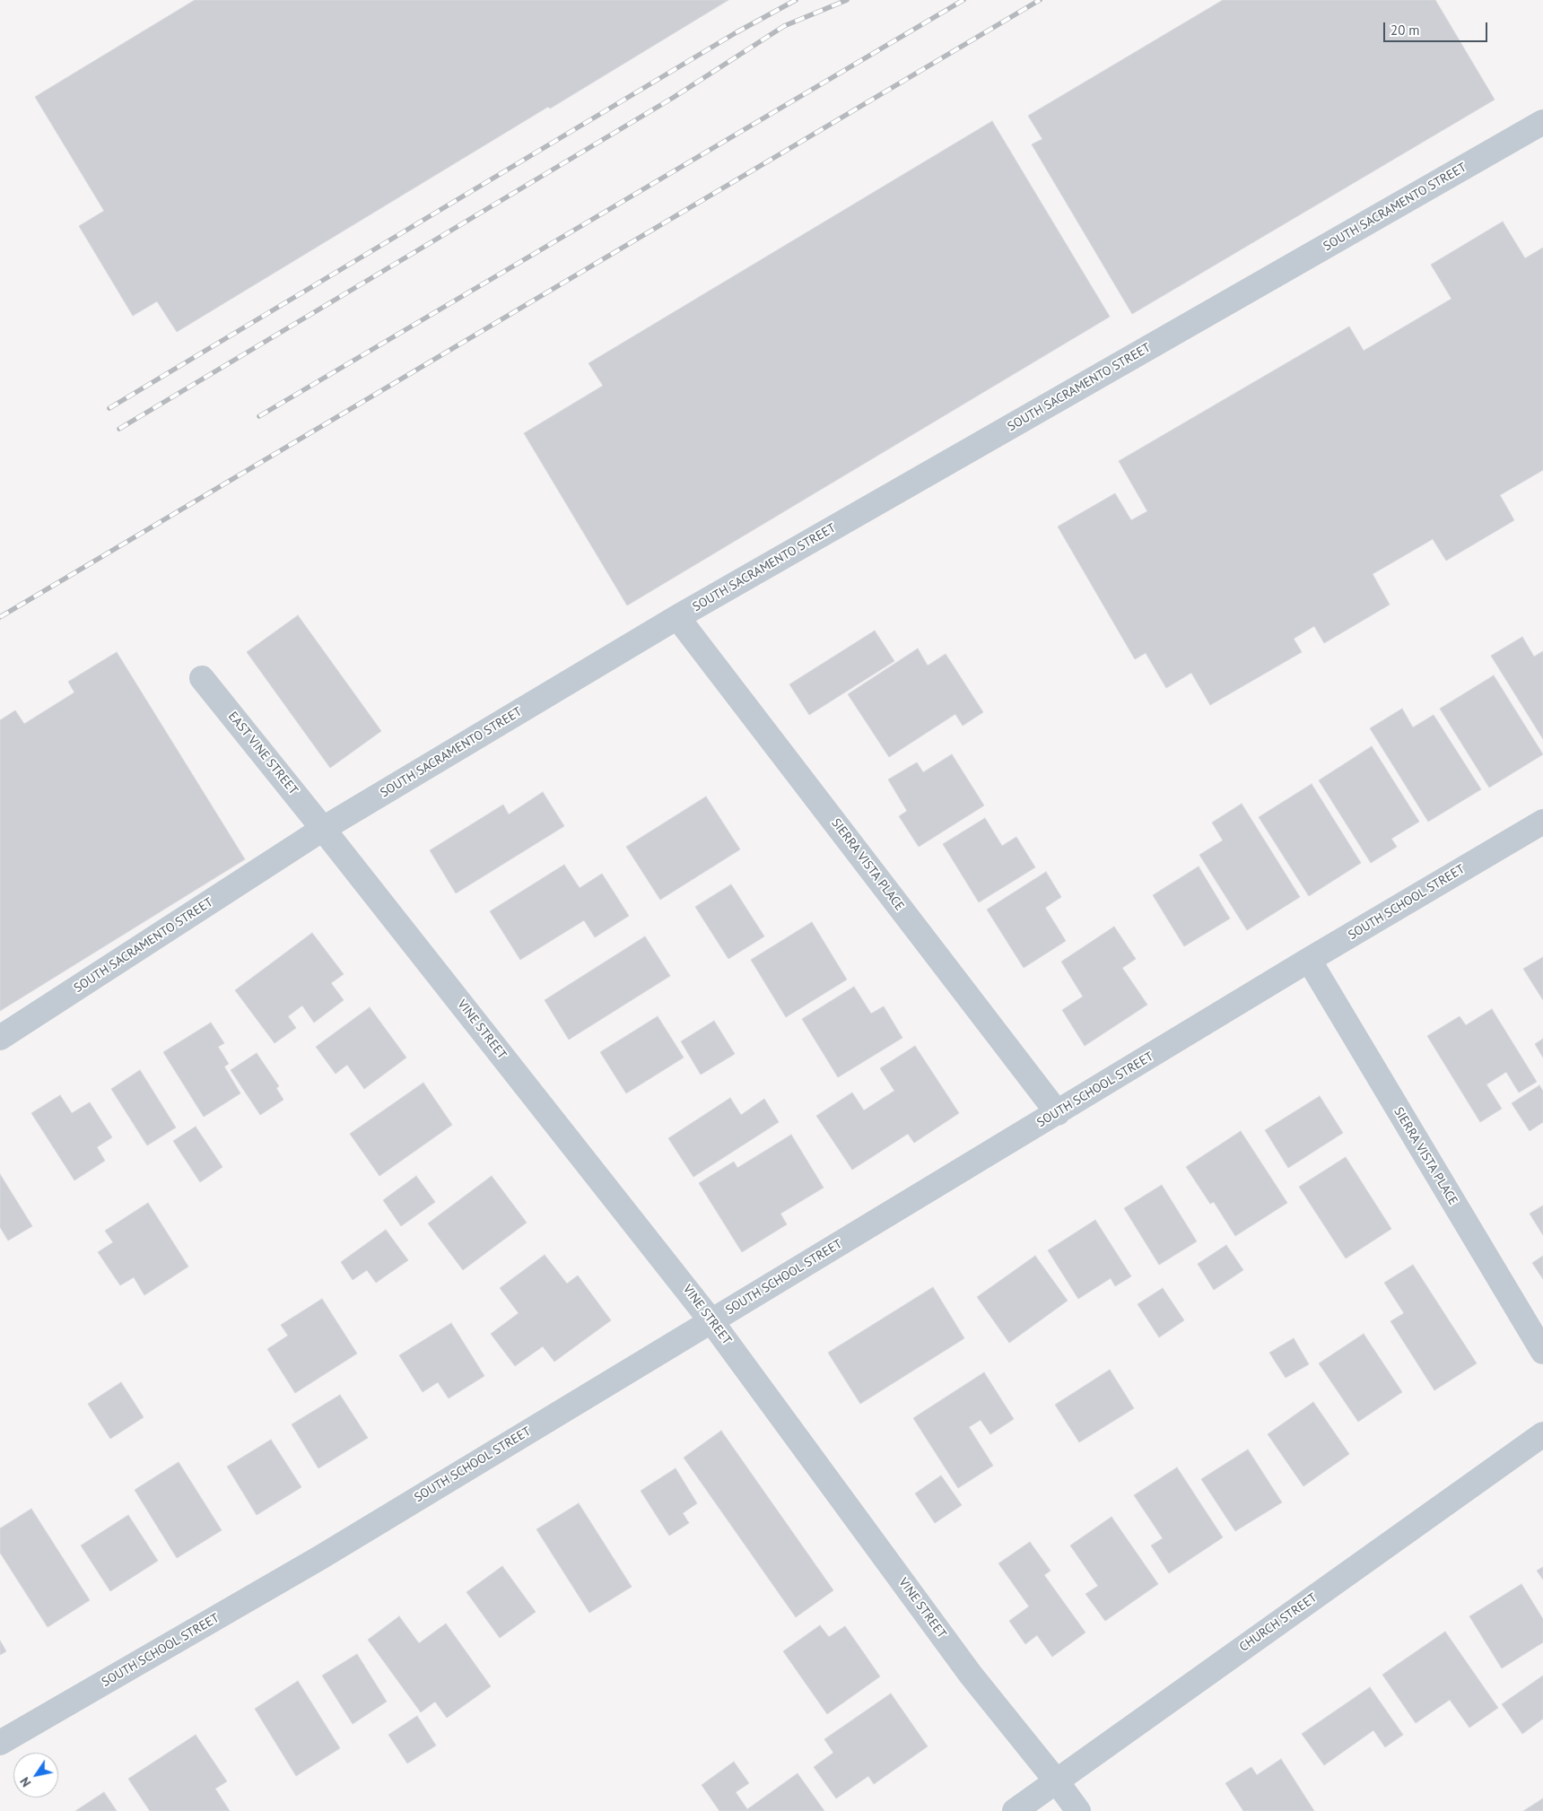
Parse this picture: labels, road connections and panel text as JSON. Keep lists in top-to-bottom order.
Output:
{
  "streets": {
    "street": [
      "SOUTH SACRAMENTO STREET",
      "EAST VINE STREET",
      "SIERRA VISTA PLACE",
      "SOUTH SCHOOL STREET",
      "VINE STREET",
      "CHURCH STREET"
    ]
  },
  "crossings": [
    ["SOUTH SACRAMENTO STREET", "EAST VINE STREET"],
    ["SOUTH SACRAMENTO STREET", "SIERRA VISTA PLACE"],
    ["SOUTH SACRAMENTO STREET", "VINE STREET"],
    ["EAST VINE STREET", "VINE STREET"],
    ["SIERRA VISTA PLACE", "SOUTH SCHOOL STREET"],
    ["SOUTH SCHOOL STREET", "VINE STREET"],
    ["VINE STREET", "CHURCH STREET"]
  ],
  "scale_bar": "20 m",
  "north": "bottom left"
}
